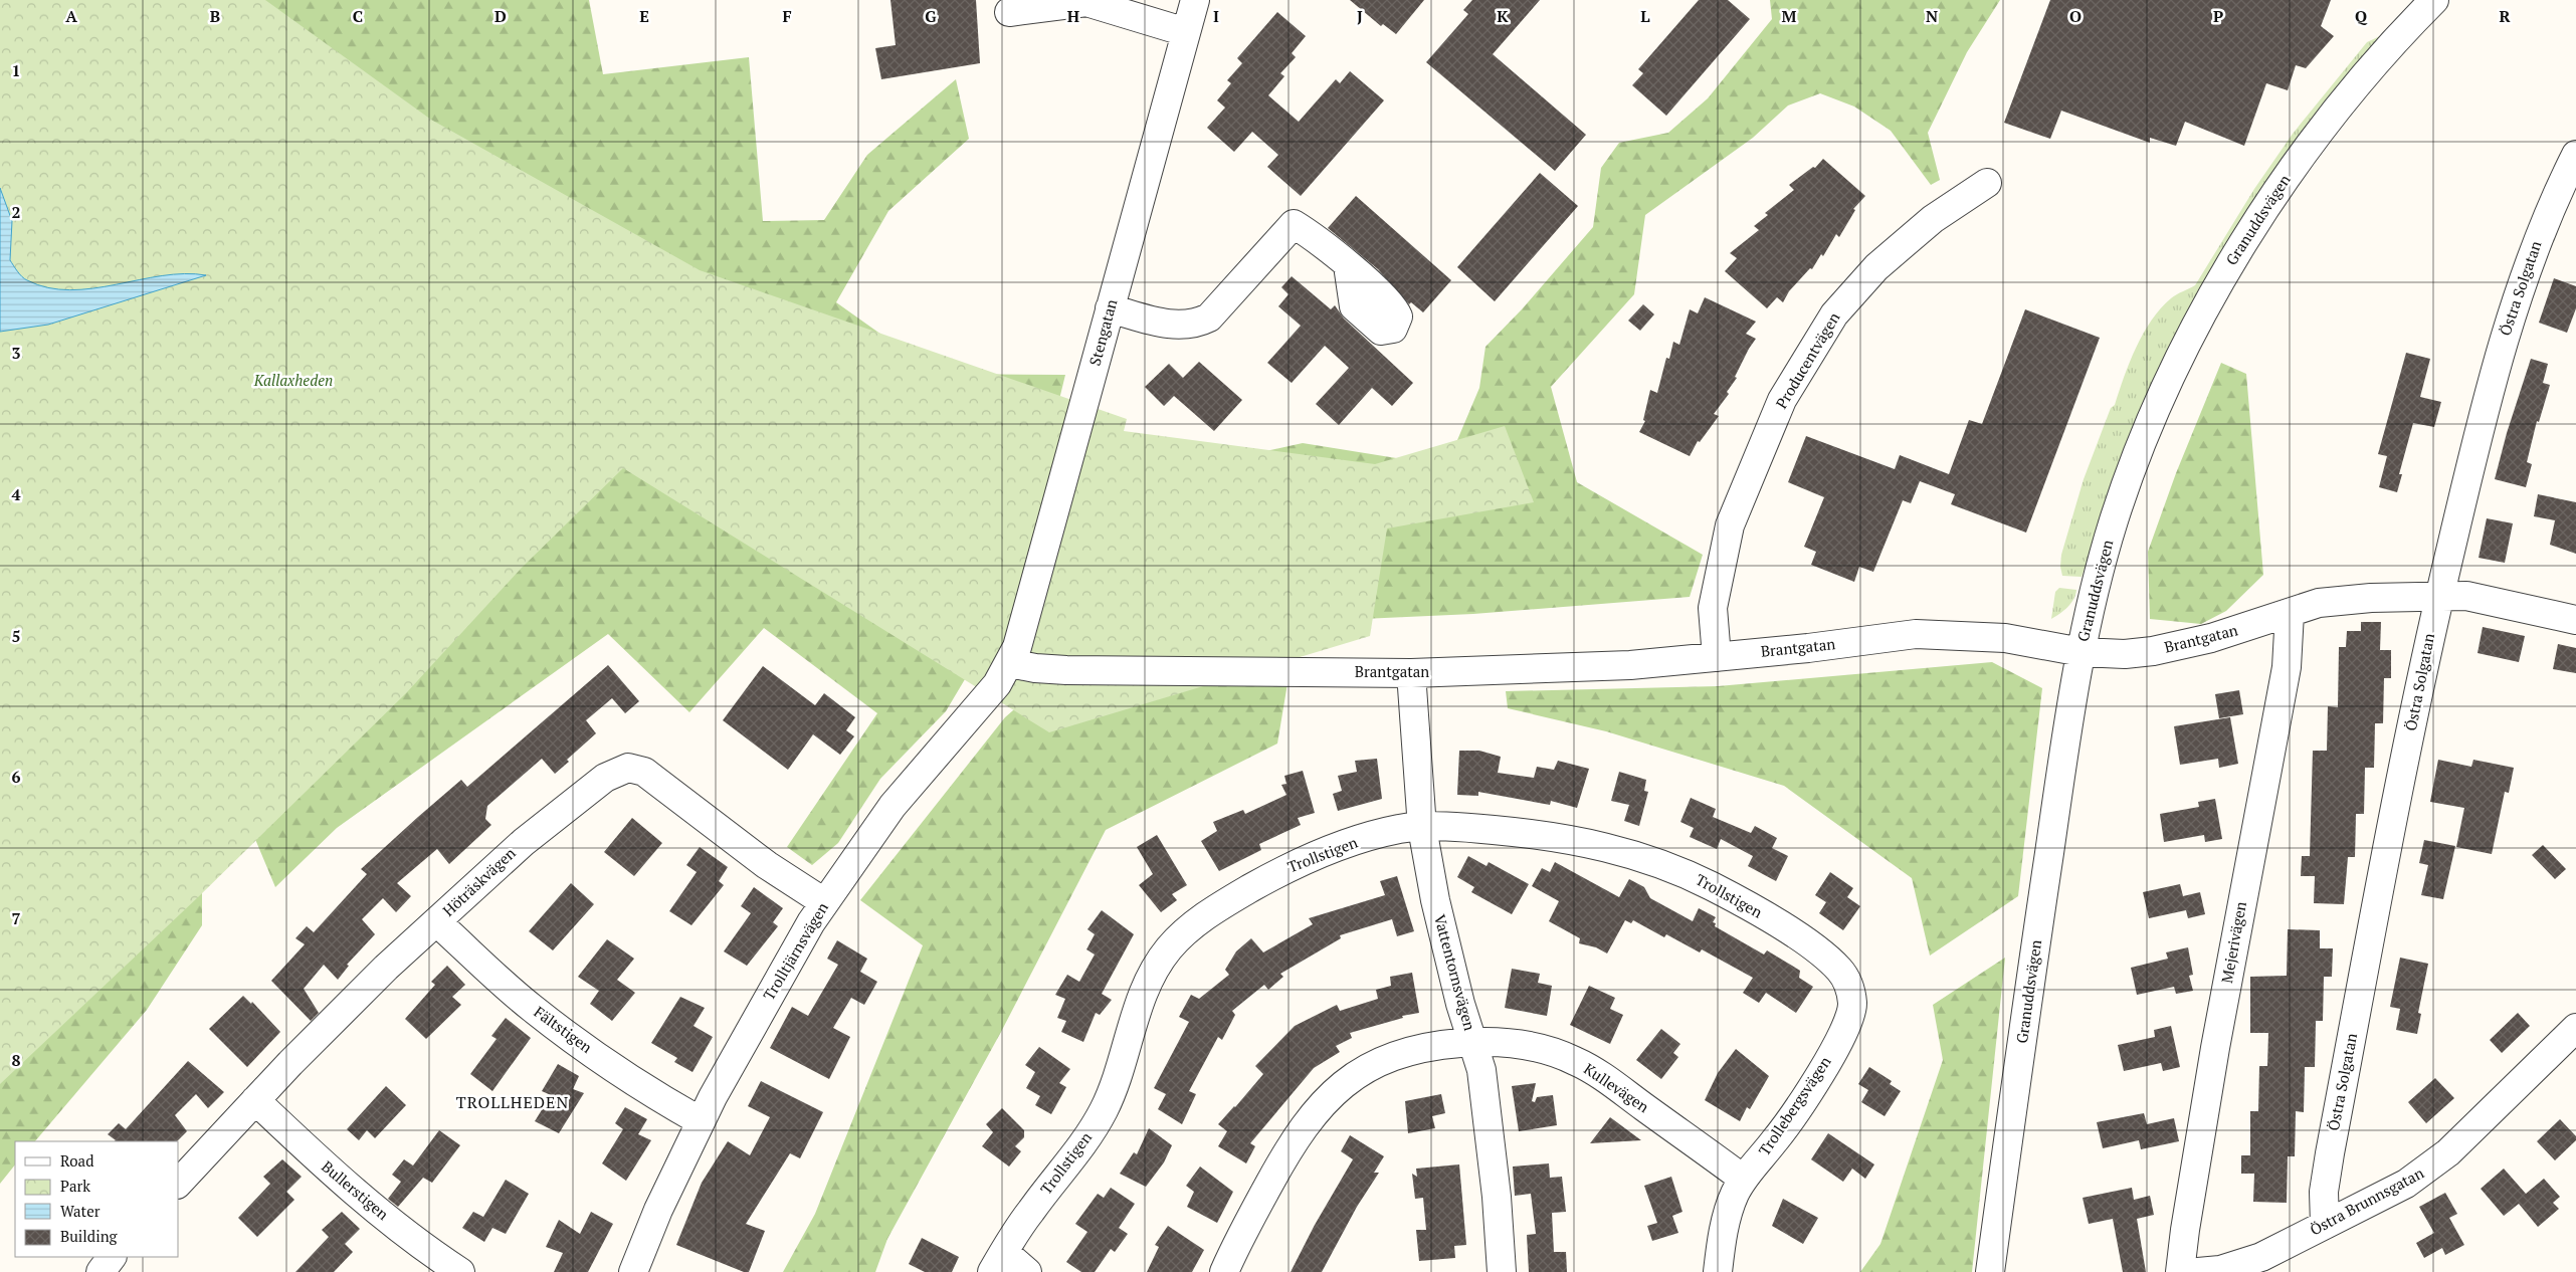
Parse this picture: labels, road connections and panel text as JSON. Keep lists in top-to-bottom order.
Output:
{
  "streets": {
    "street": [
      "Granuddsvägen",
      "Östra Solgatan",
      "Stengatan",
      "Producentvägen",
      "Brantgatan",
      "Trollstigen",
      "Höträskvägen",
      "Mejerivägen",
      "Trolltjärnsvägen",
      "Vattentornsvägen",
      "Fältstigen",
      "Kullevägen",
      "Trollebergsvägen",
      "Bullerstigen",
      "Östra Brunnsgatan"
    ]
  },
  "crossings": [
    ["Granuddsvägen", "Brantgatan"],
    ["Östra Solgatan", "Brantgatan"],
    ["Östra Solgatan", "Östra Brunnsgatan"],
    ["Stengatan", "Brantgatan"],
    ["Stengatan", "Trolltjärnsvägen"],
    ["Producentvägen", "Brantgatan"],
    ["Brantgatan", "Mejerivägen"],
    ["Brantgatan", "Trolltjärnsvägen"],
    ["Brantgatan", "Vattentornsvägen"],
    ["Trollstigen", "Vattentornsvägen"],
    ["Trollstigen", "Trollebergsvägen"],
    ["Höträskvägen", "Trolltjärnsvägen"],
    ["Höträskvägen", "Fältstigen"],
    ["Höträskvägen", "Bullerstigen"],
    ["Mejerivägen", "Östra Brunnsgatan"],
    ["Trolltjärnsvägen", "Fältstigen"],
    ["Vattentornsvägen", "Kullevägen"],
    ["Kullevägen", "Trollebergsvägen"]
  ],
  "districts": ["TROLLHEDEN"],
  "parks": ["Kallaxheden"],
  "legend": [
    "Road",
    "Park",
    "Water",
    "Building"
  ],
  "grid": {
    "columns": [
      "A",
      "B",
      "C",
      "D",
      "E",
      "F",
      "G",
      "H",
      "I",
      "J",
      "K",
      "L",
      "M",
      "N",
      "O",
      "P",
      "Q",
      "R"
    ],
    "rows": [
      "1",
      "2",
      "3",
      "4",
      "5",
      "6",
      "7",
      "8"
    ]
  }
}
